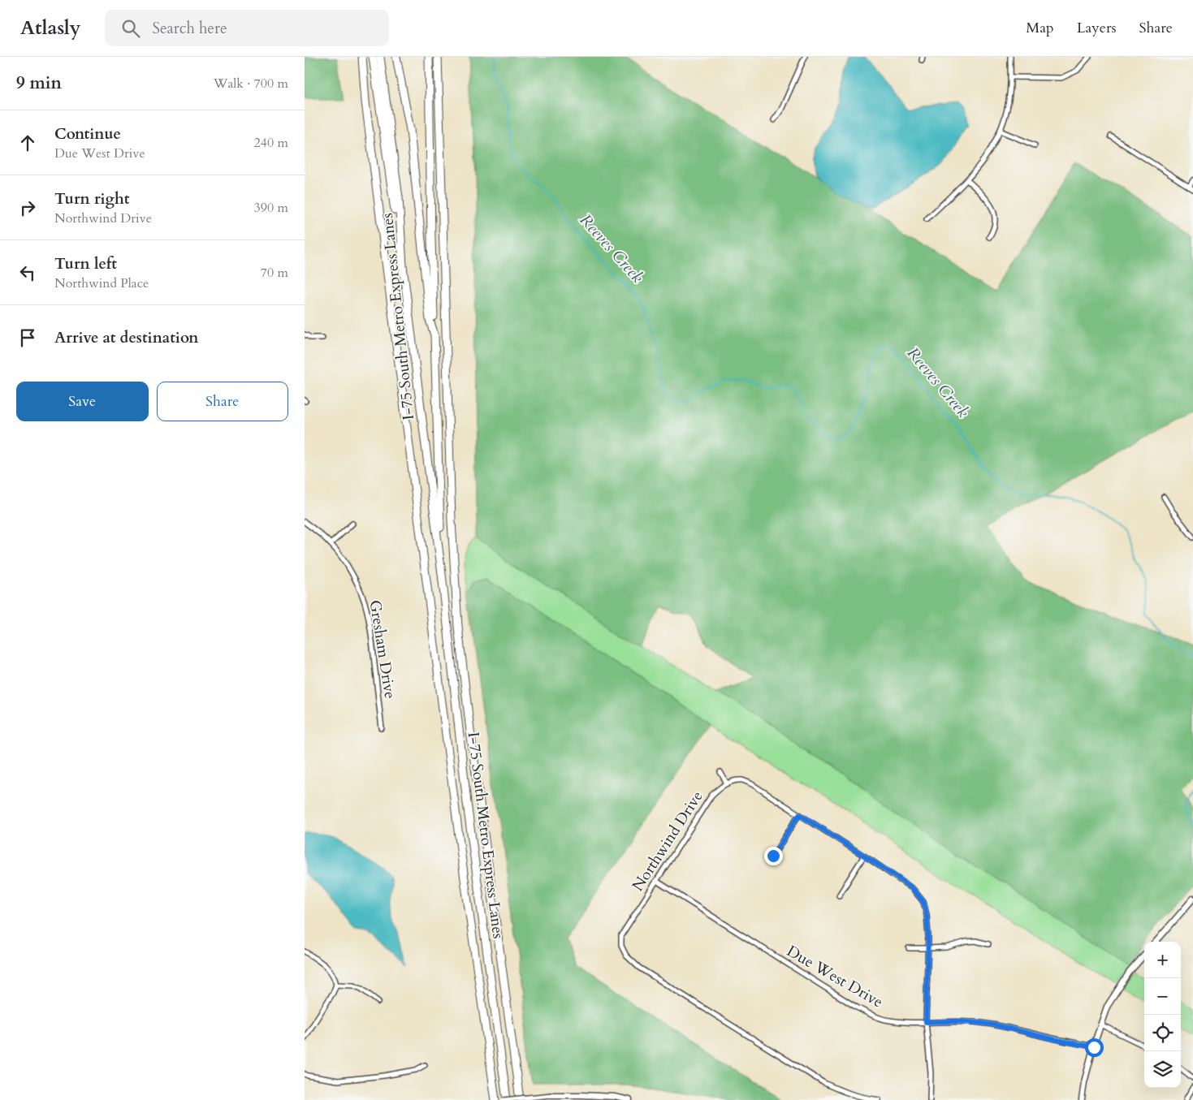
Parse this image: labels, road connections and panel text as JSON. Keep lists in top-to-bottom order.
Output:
{
  "streets": {
    "highway": ["I-75 South Metro Express Lanes"],
    "street": ["Gresham Drive", "Northwind Drive", "Due West Drive"]
  },
  "crossings": [
    ["Northwind Drive", "Due West Drive"]
  ],
  "water": ["Reeves Creek"],
  "page": {
    "header": "Atlasly",
    "search": "Search here",
    "nav": ["Map", "Layers", "Share"],
    "heading": ["9 min", "Walk · 700 m"],
    "list": [
      ["Continue", "Due West Drive", "240 m"],
      ["Turn right", "Northwind Drive", "390 m"],
      ["Turn left", "Northwind Place", "70 m"],
      "Arrive at destination"
    ],
    "buttons": ["Save", "Share"],
    "map_buttons": ["+", "−"]
  }
}
